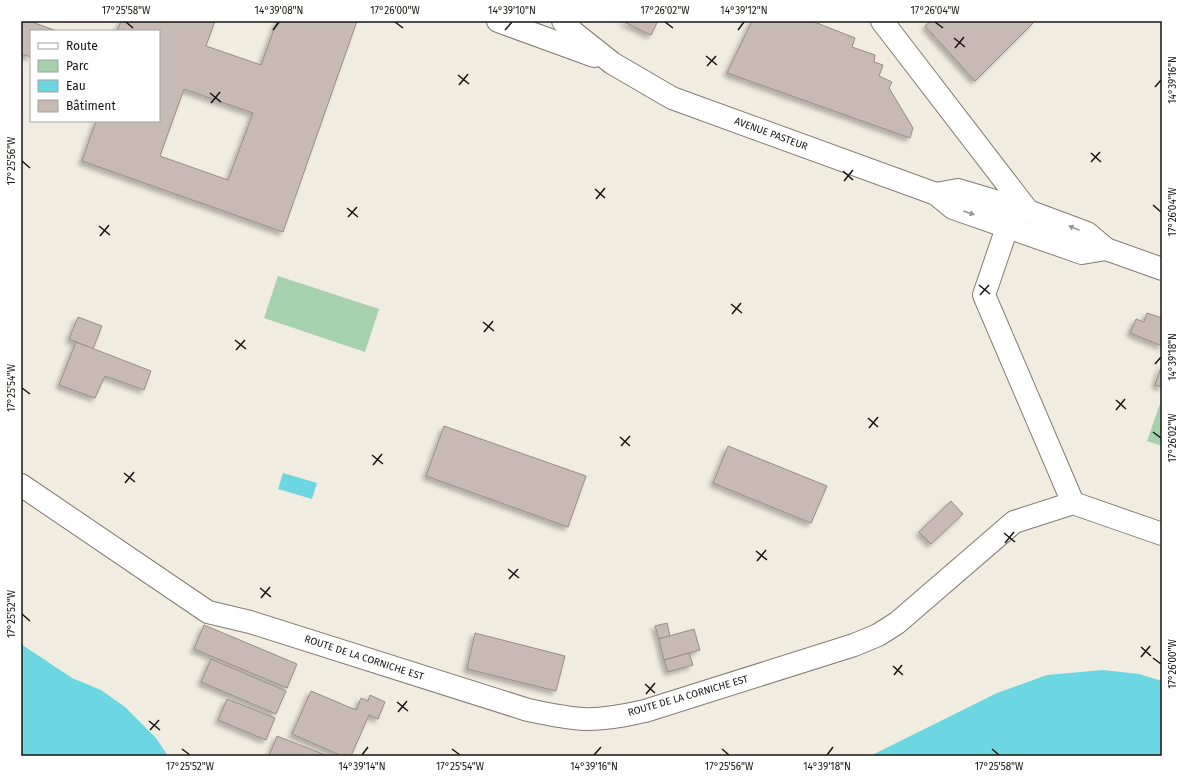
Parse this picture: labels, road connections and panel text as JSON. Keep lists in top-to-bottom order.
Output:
{
  "streets": {
    "street": ["AVENUE PASTEUR", "ROUTE DE LA CORNICHE EST"]
  },
  "legend": [
    "Route",
    "Parc",
    "Eau",
    "Bâtiment"
  ],
  "coordinates": [
    "17°25'58\"W",
    "14°39'08\"N",
    "17°26'00\"W",
    "14°39'10\"N",
    "17°26'02\"W",
    "14°39'12\"N",
    "17°26'04\"W",
    "14°39'16\"N",
    "17°25'56\"W",
    "14°39'18\"N",
    "17°25'54\"W",
    "17°25'52\"W",
    "14°39'14\"N"
  ]
}
